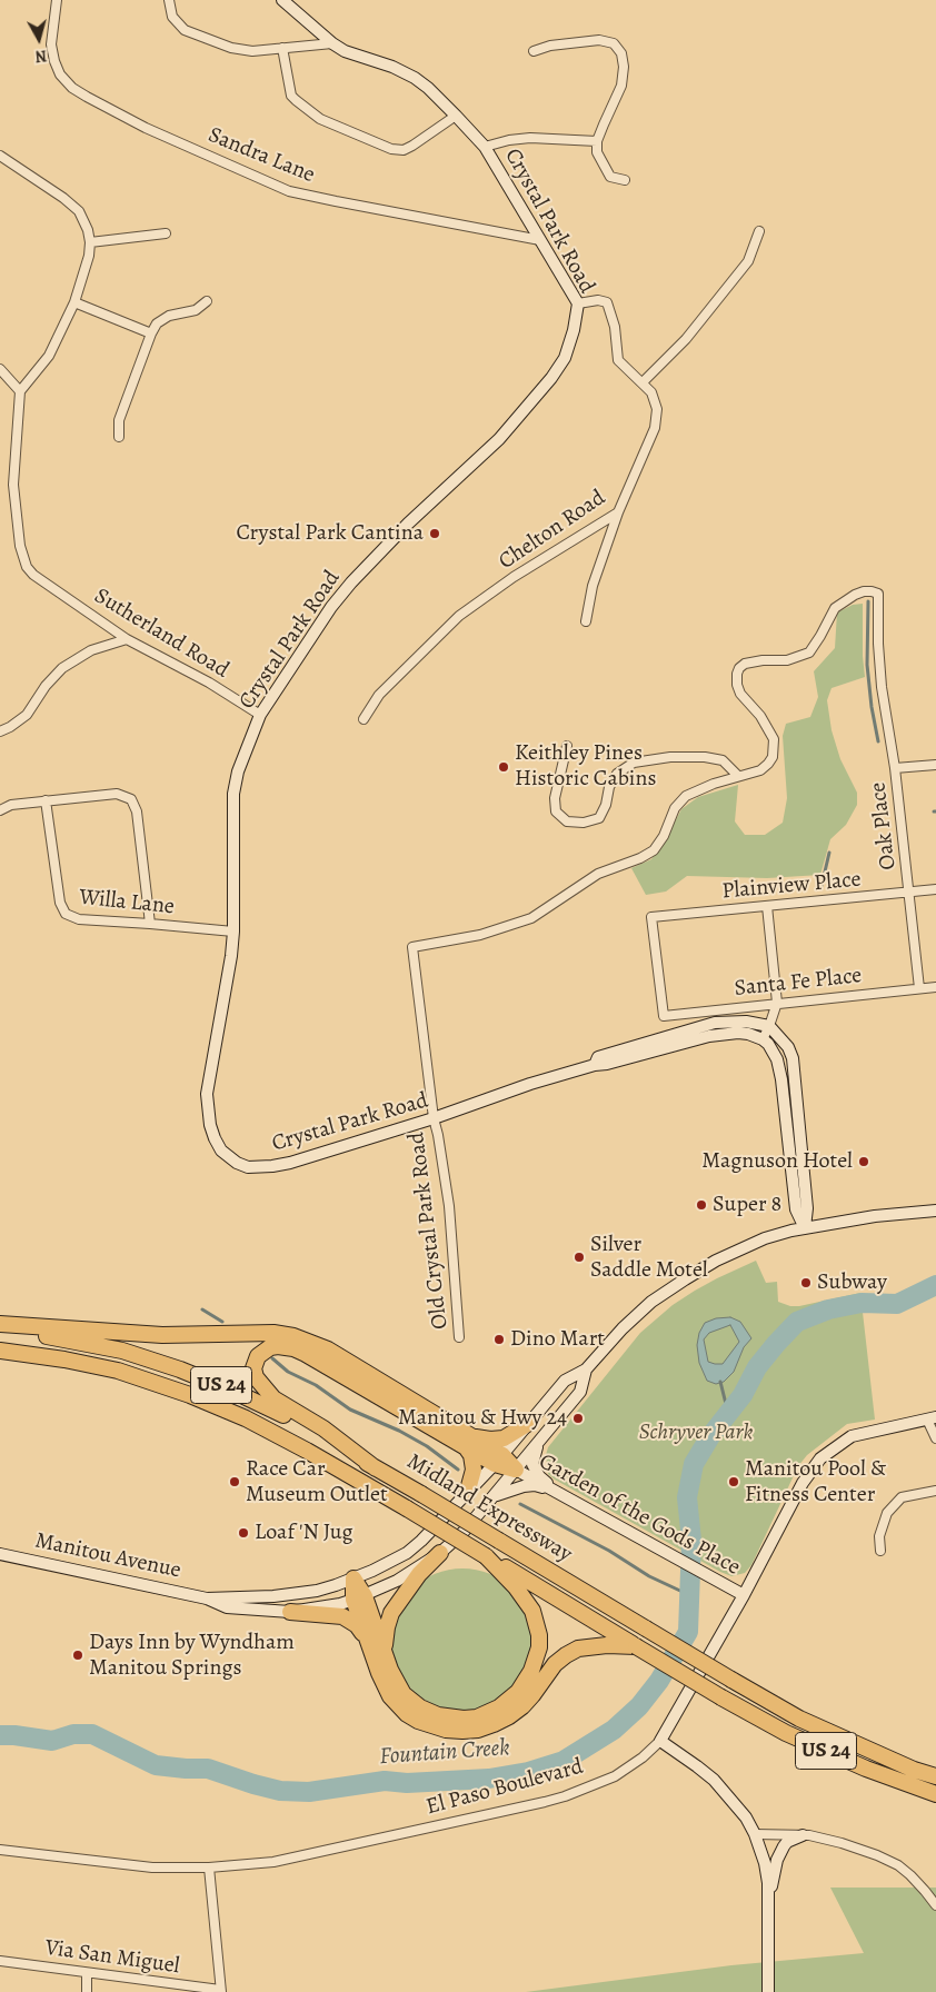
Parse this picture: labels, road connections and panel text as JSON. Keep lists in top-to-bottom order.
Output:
{
  "streets": {
    "highway": ["US 24", "Midland Expressway"],
    "street": [
      "Sandra Lane",
      "Crystal Park Road",
      "Chelton Road",
      "Sutherland Road",
      "Oak Place",
      "Plainview Place",
      "Willa Lane",
      "Santa Fe Place",
      "Old Crystal Park Road",
      "Garden of the Gods Place",
      "Manitou Avenue",
      "El Paso Boulevard",
      "Via San Miguel"
    ]
  },
  "crossings": [
    ["Sandra Lane", "Crystal Park Road"],
    ["Crystal Park Road", "Chelton Road"],
    ["Crystal Park Road", "Sutherland Road"],
    ["Crystal Park Road", "Willa Lane"],
    ["Crystal Park Road", "Old Crystal Park Road"],
    ["Oak Place", "Plainview Place"],
    ["Oak Place", "Santa Fe Place"],
    ["Oak Place", "Old Crystal Park Road"],
    ["Plainview Place", "Santa Fe Place"],
    ["Garden of the Gods Place", "Manitou Avenue"],
    ["Garden of the Gods Place", "El Paso Boulevard"]
  ],
  "water": ["Fountain Creek"],
  "parks": ["Schryver Park"],
  "places": [
    "Crystal Park Cantina",
    "Keithley Pines Historic Cabins",
    "Magnuson Hotel",
    "Super 8",
    "Silver Saddle Motel",
    "Subway",
    "Dino Mart",
    "Manitou & Hwy 24",
    "Race Car Museum Outlet",
    "Manitou Pool & Fitness Center",
    "Loaf 'N Jug",
    "Days Inn by Wyndham Manitou Springs"
  ],
  "north": "bottom"
}
